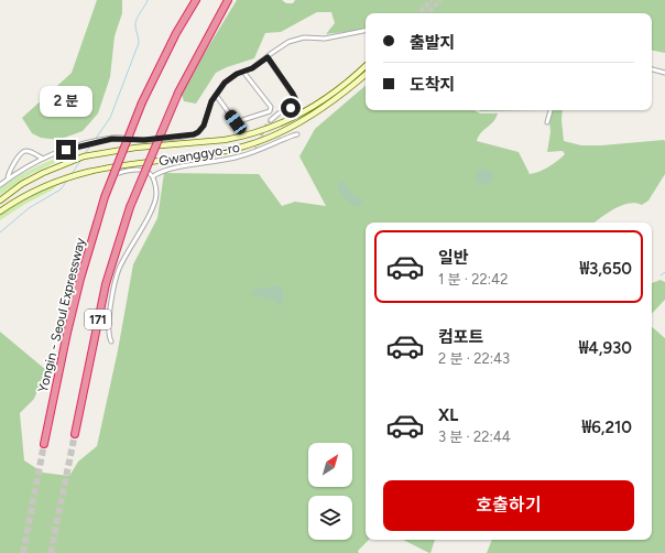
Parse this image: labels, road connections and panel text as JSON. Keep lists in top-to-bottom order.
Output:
{
  "streets": {
    "highway": ["Yongin - Seoul Expressway", "171"],
    "main road": ["Gwanggyo-ro"]
  },
  "north": "top right",
  "page": {
    "banner": ["출발지", "도착지"],
    "bubble": "2 분",
    "list": [
      {
        "name": "일반",
        "note": "1 분 · 22:42",
        "value": "₩3,650"
      },
      {
        "name": "컴포트",
        "note": "2 분 · 22:43",
        "value": "₩4,930"
      },
      {
        "name": "XL",
        "note": "3 분 · 22:44",
        "value": "₩6,210"
      }
    ],
    "buttons": "호출하기"
  }
}
